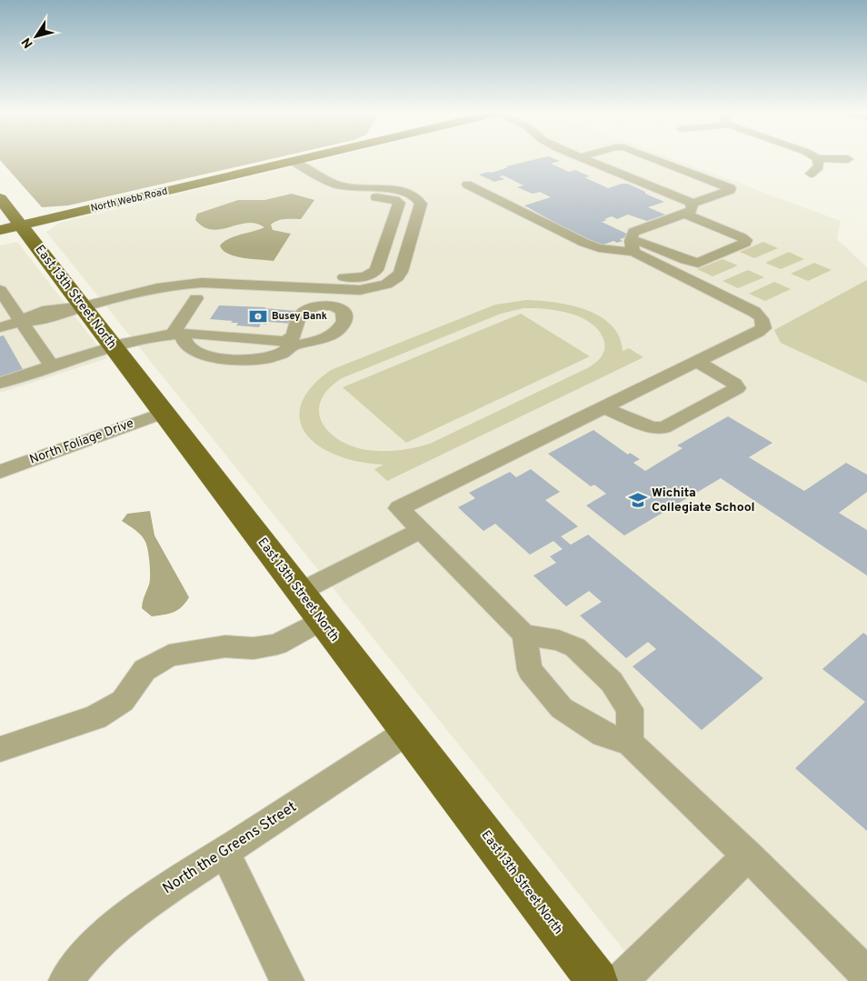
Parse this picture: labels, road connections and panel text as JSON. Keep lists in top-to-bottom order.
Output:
{
  "streets": {
    "main road": ["North Webb Road", "East 13th Street North"],
    "street": ["North Foliage Drive", "North the Greens Street"]
  },
  "crossings": [
    ["North Webb Road", "East 13th Street North"],
    ["East 13th Street North", "North Foliage Drive"],
    ["East 13th Street North", "North the Greens Street"]
  ],
  "places": {
    "bank": ["Busey Bank"],
    "school or university": ["Wichita Collegiate School"]
  },
  "north": "bottom left"
}
